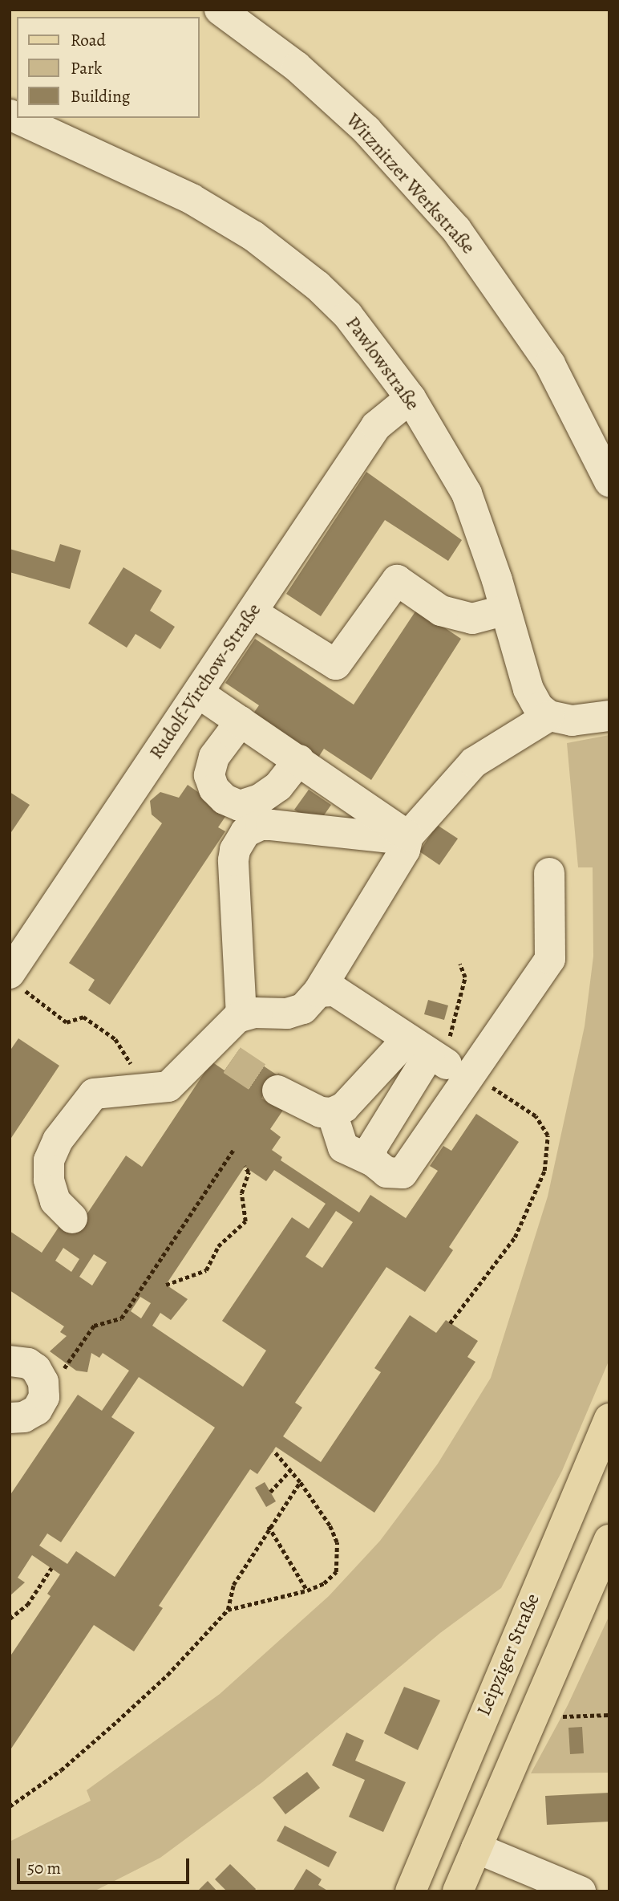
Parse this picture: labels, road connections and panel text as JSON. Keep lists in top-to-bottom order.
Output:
{
  "streets": {
    "main road": ["Leipziger Straße"],
    "street": ["Witznitzer Werkstraße", "Pawlowstraße", "Rudolf-Virchow-Straße"]
  },
  "crossings": [
    ["Pawlowstraße", "Rudolf-Virchow-Straße"]
  ],
  "legend": ["Road", "Park", "Building"],
  "scale_bar": "50 m"
}
